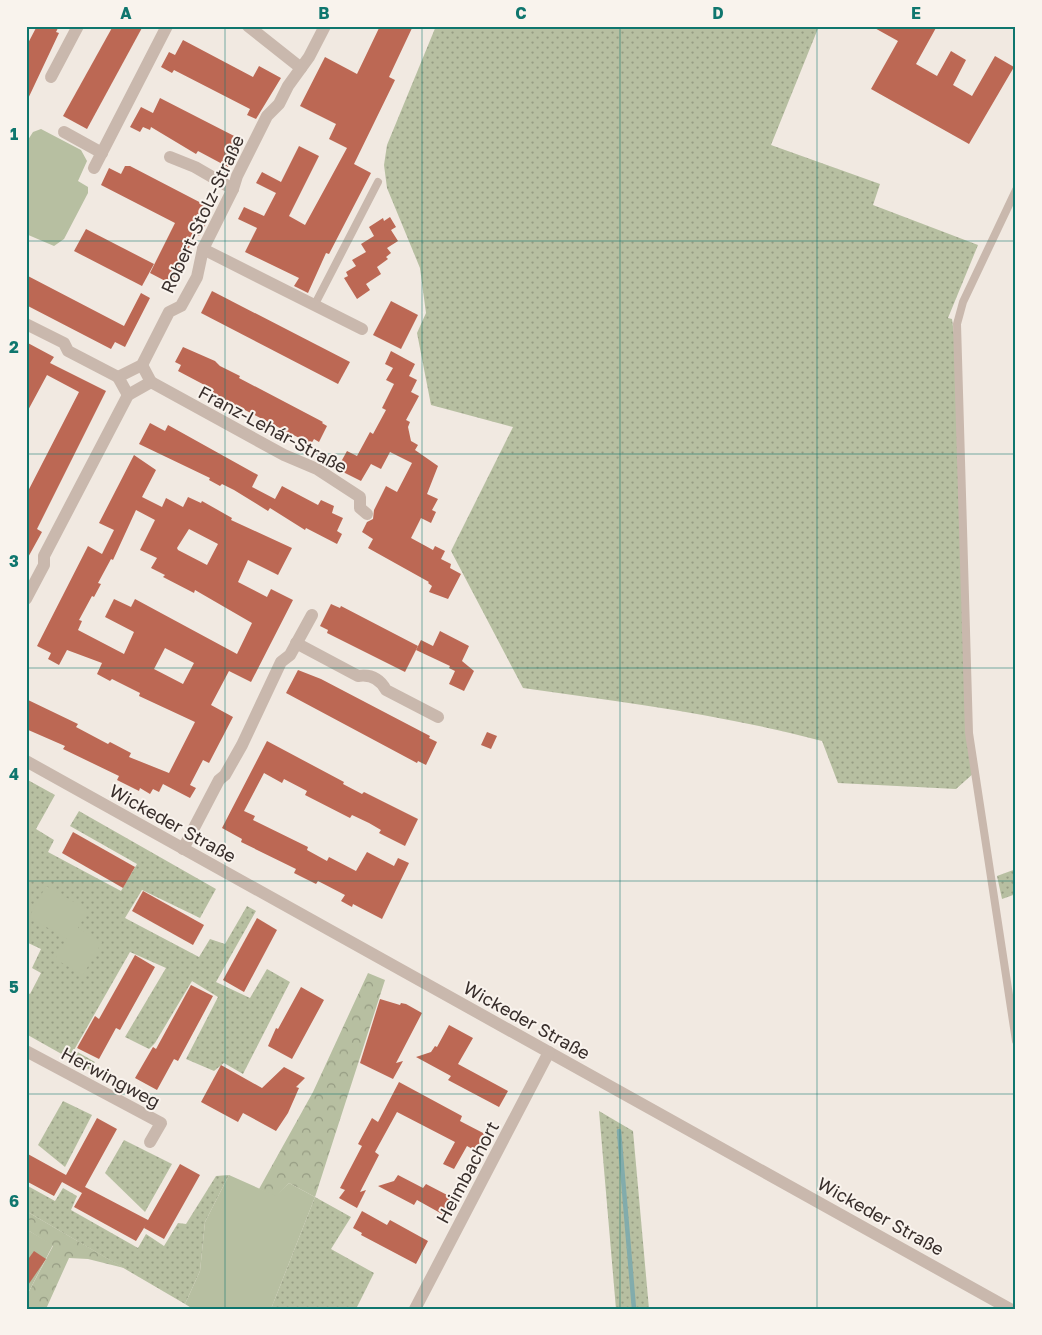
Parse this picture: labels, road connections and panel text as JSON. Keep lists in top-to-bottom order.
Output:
{
  "streets": {
    "street": [
      "Robert-Stolz-Straße",
      "Franz-Lehár-Straße",
      "Wickeder Straße",
      "Herwingweg",
      "Heimbachort"
    ]
  },
  "crossings": [
    ["Wickeder Straße", "Heimbachort"]
  ],
  "grid": {
    "columns": [
      "A",
      "B",
      "C",
      "D",
      "E"
    ],
    "rows": [
      "1",
      "2",
      "3",
      "4",
      "5",
      "6"
    ]
  }
}
